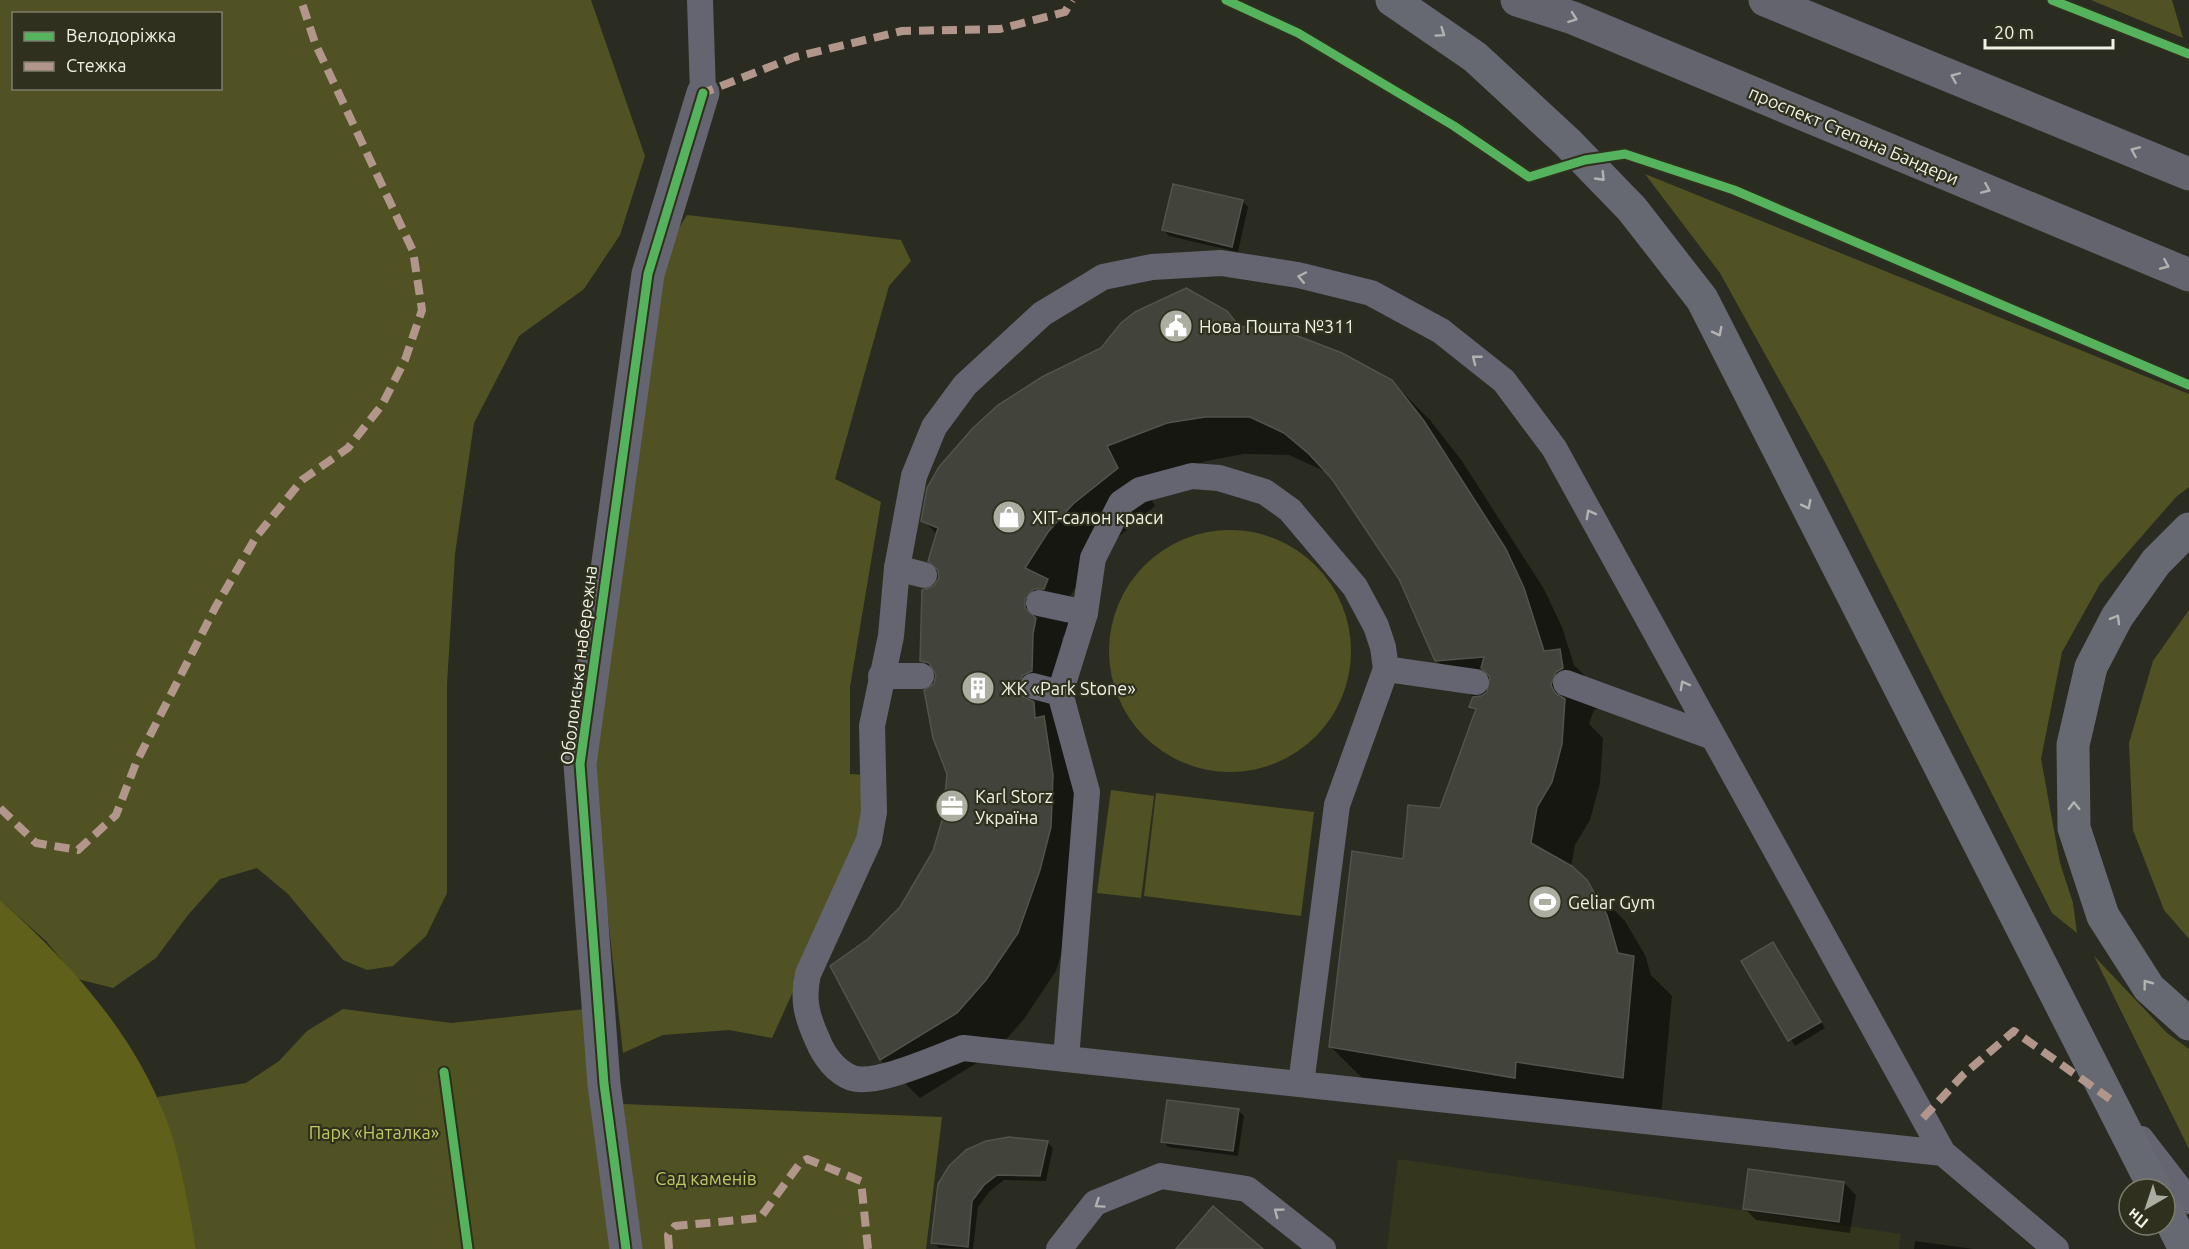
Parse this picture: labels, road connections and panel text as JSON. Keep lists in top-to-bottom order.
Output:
{
  "streets": {
    "main road": ["проспект Степана Бандери"],
    "street": ["Оболонська набережна"]
  },
  "parks": ["Парк «Наталка»", "Сад каменів"],
  "places": {
    "public building": ["Нова Пошта №311"],
    "shop": ["ХІТ-салон краси"],
    "building": ["ЖК «Park Stone»"],
    "office": ["Karl Storz Україна"],
    "sports": ["Geliar Gym"]
  },
  "legend": ["Велодоріжка", "Стежка"],
  "scale_bar": "20 m",
  "north": "bottom left"
}
